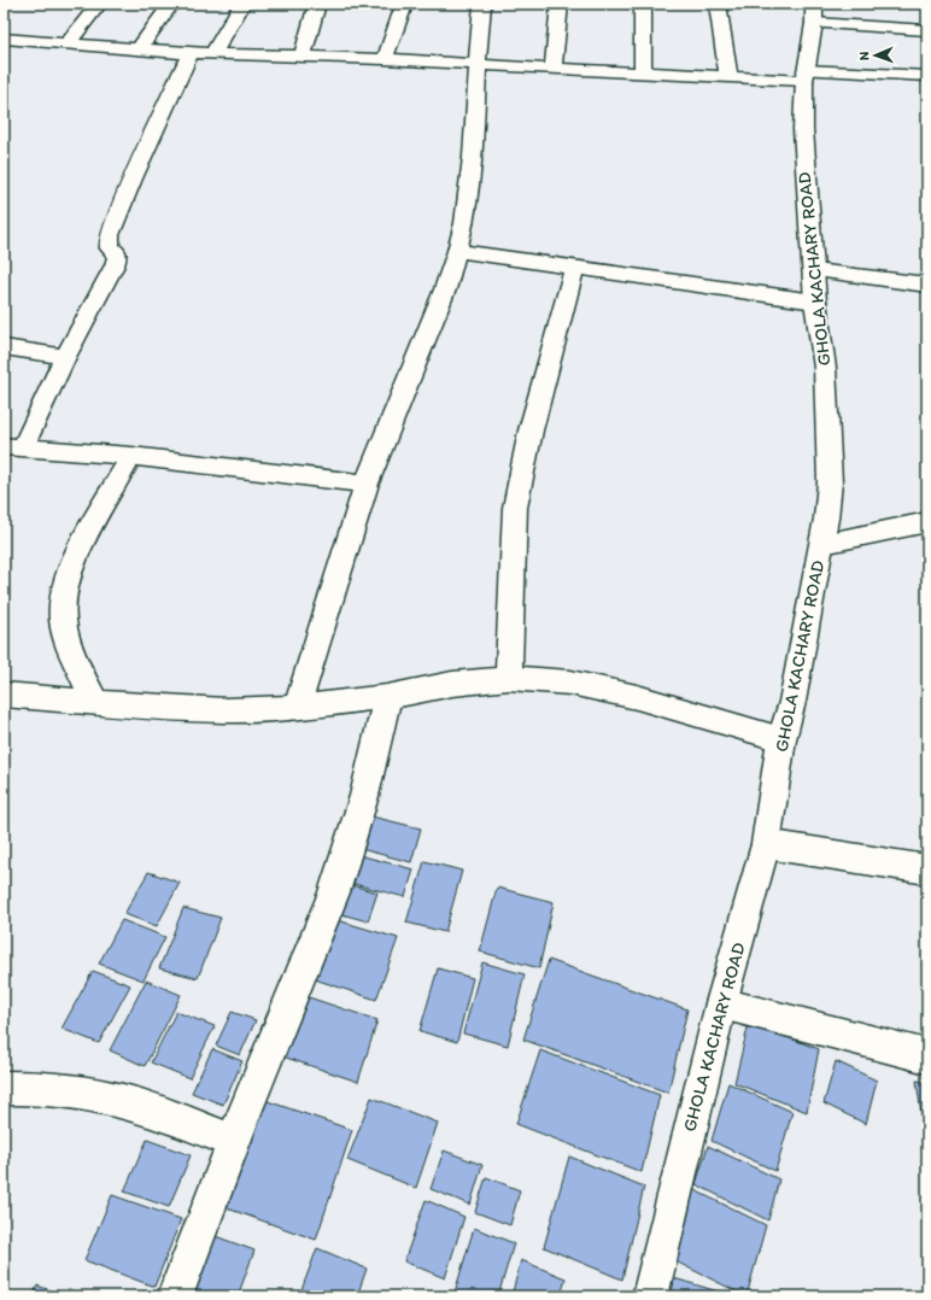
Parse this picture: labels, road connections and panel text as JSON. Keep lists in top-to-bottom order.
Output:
{
  "streets": {
    "street": ["GHOLA KACHARY ROAD"]
  },
  "north": "left"
}
